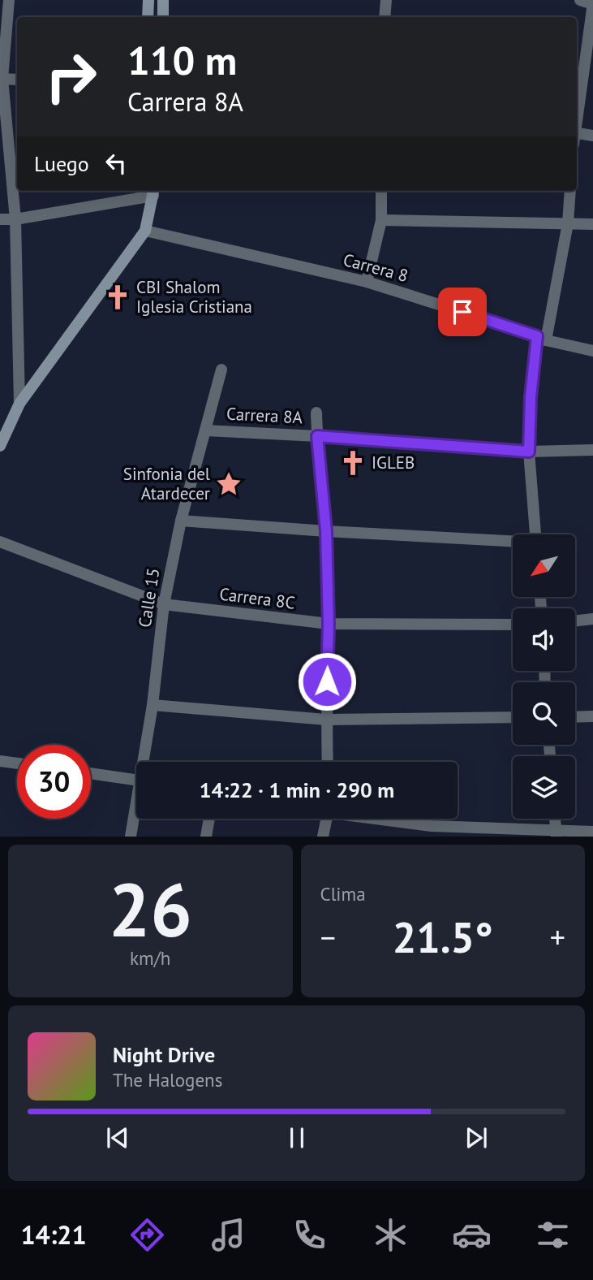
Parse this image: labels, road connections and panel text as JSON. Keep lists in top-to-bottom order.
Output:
{
  "streets": {
    "street": [
      "Carrera 8",
      "Carrera 8A",
      "Calle 15",
      "Carrera 8C"
    ]
  },
  "crossings": [
    ["Carrera 8A", "Calle 15"],
    ["Calle 15", "Carrera 8C"]
  ],
  "places": {
    "church": ["CBI Shalom Iglesia Cristiana", "IGLEB"],
    "place": ["Sinfonia del Atardecer"]
  },
  "north": "bottom left",
  "page": {
    "turn": ["110 m", "Carrera 8A"],
    "then": "Luego",
    "limit": "30",
    "trip": "14:22 · 1 min · 290 m",
    "tile": [
      ["26", "km/h"],
      "Clima"
    ],
    "heat": ["−", "21.5°", "+"],
    "song": ["Night Drive", "The Halogens"],
    "tabs": "14:21"
  }
}
